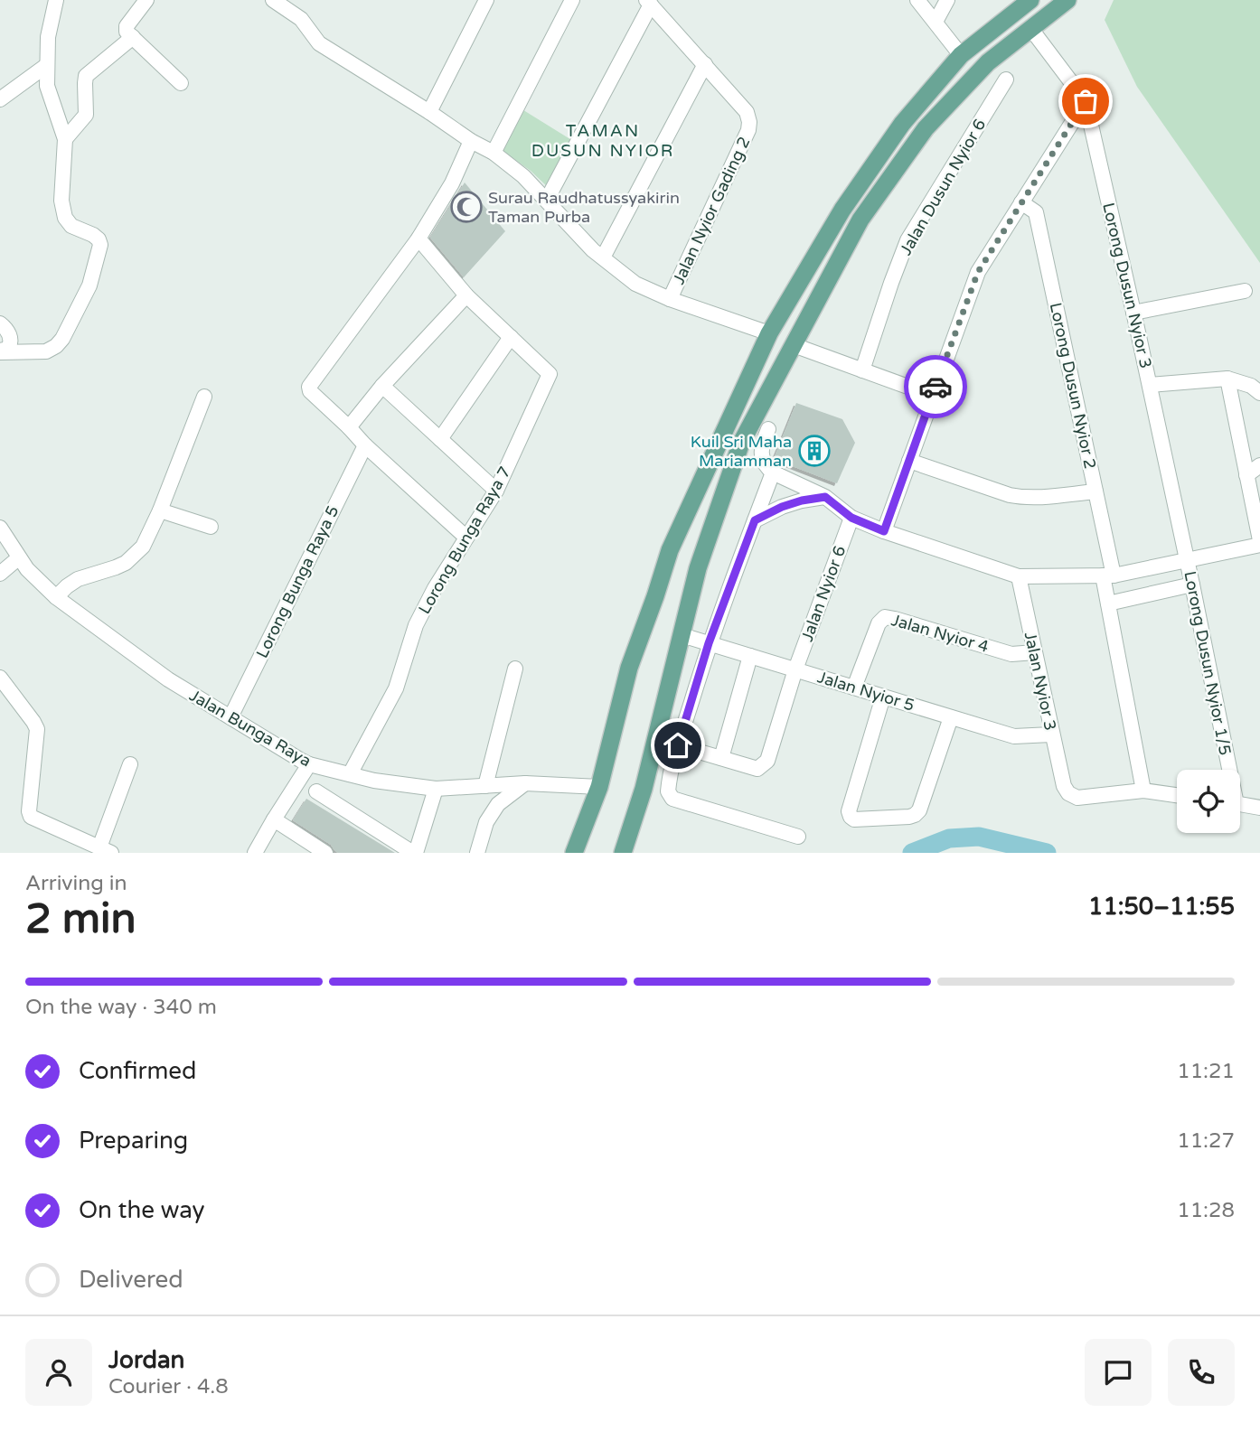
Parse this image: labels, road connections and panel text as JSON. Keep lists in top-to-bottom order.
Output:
{
  "streets": {
    "street": [
      "Jalan Dusun Nyior 6",
      "Jalan Nyior Gading 2",
      "Lorong Dusun Nyior 3",
      "Lorong Dusun Nyior 2",
      "Lorong Bunga Raya 7",
      "Lorong Bunga Raya 5",
      "Jalan Nyior 6",
      "Jalan Nyior 4",
      "Lorong Dusun Nyior 1/5",
      "Jalan Nyior 3",
      "Jalan Nyior 5",
      "Jalan Bunga Raya"
    ]
  },
  "crossings": [
    ["Lorong Dusun Nyior 3", "Lorong Dusun Nyior 1/5"],
    ["Lorong Dusun Nyior 2", "Jalan Nyior 3"],
    ["Lorong Bunga Raya 7", "Jalan Bunga Raya"],
    ["Lorong Bunga Raya 5", "Jalan Bunga Raya"],
    ["Jalan Nyior 6", "Jalan Nyior 5"],
    ["Jalan Nyior 4", "Jalan Nyior 3"],
    ["Jalan Nyior 4", "Jalan Nyior 5"],
    ["Jalan Nyior 3", "Jalan Nyior 5"]
  ],
  "districts": ["TAMAN DUSUN NYIOR"],
  "places": {
    "mosque": ["Surau Raudhatussyakirin Taman Purba"],
    "building": ["Kuil Sri Maha Mariamman"]
  },
  "page": {
    "heading": ["2 min", "Arriving in", "11:50–11:55"],
    "panel": ["Jordan", "Courier · 4.8"],
    "bar": "On the way · 340 m",
    "list": [
      ["Confirmed", "11:21"],
      ["Preparing", "11:27"],
      ["On the way", "11:28"],
      "Delivered"
    ]
  }
}
